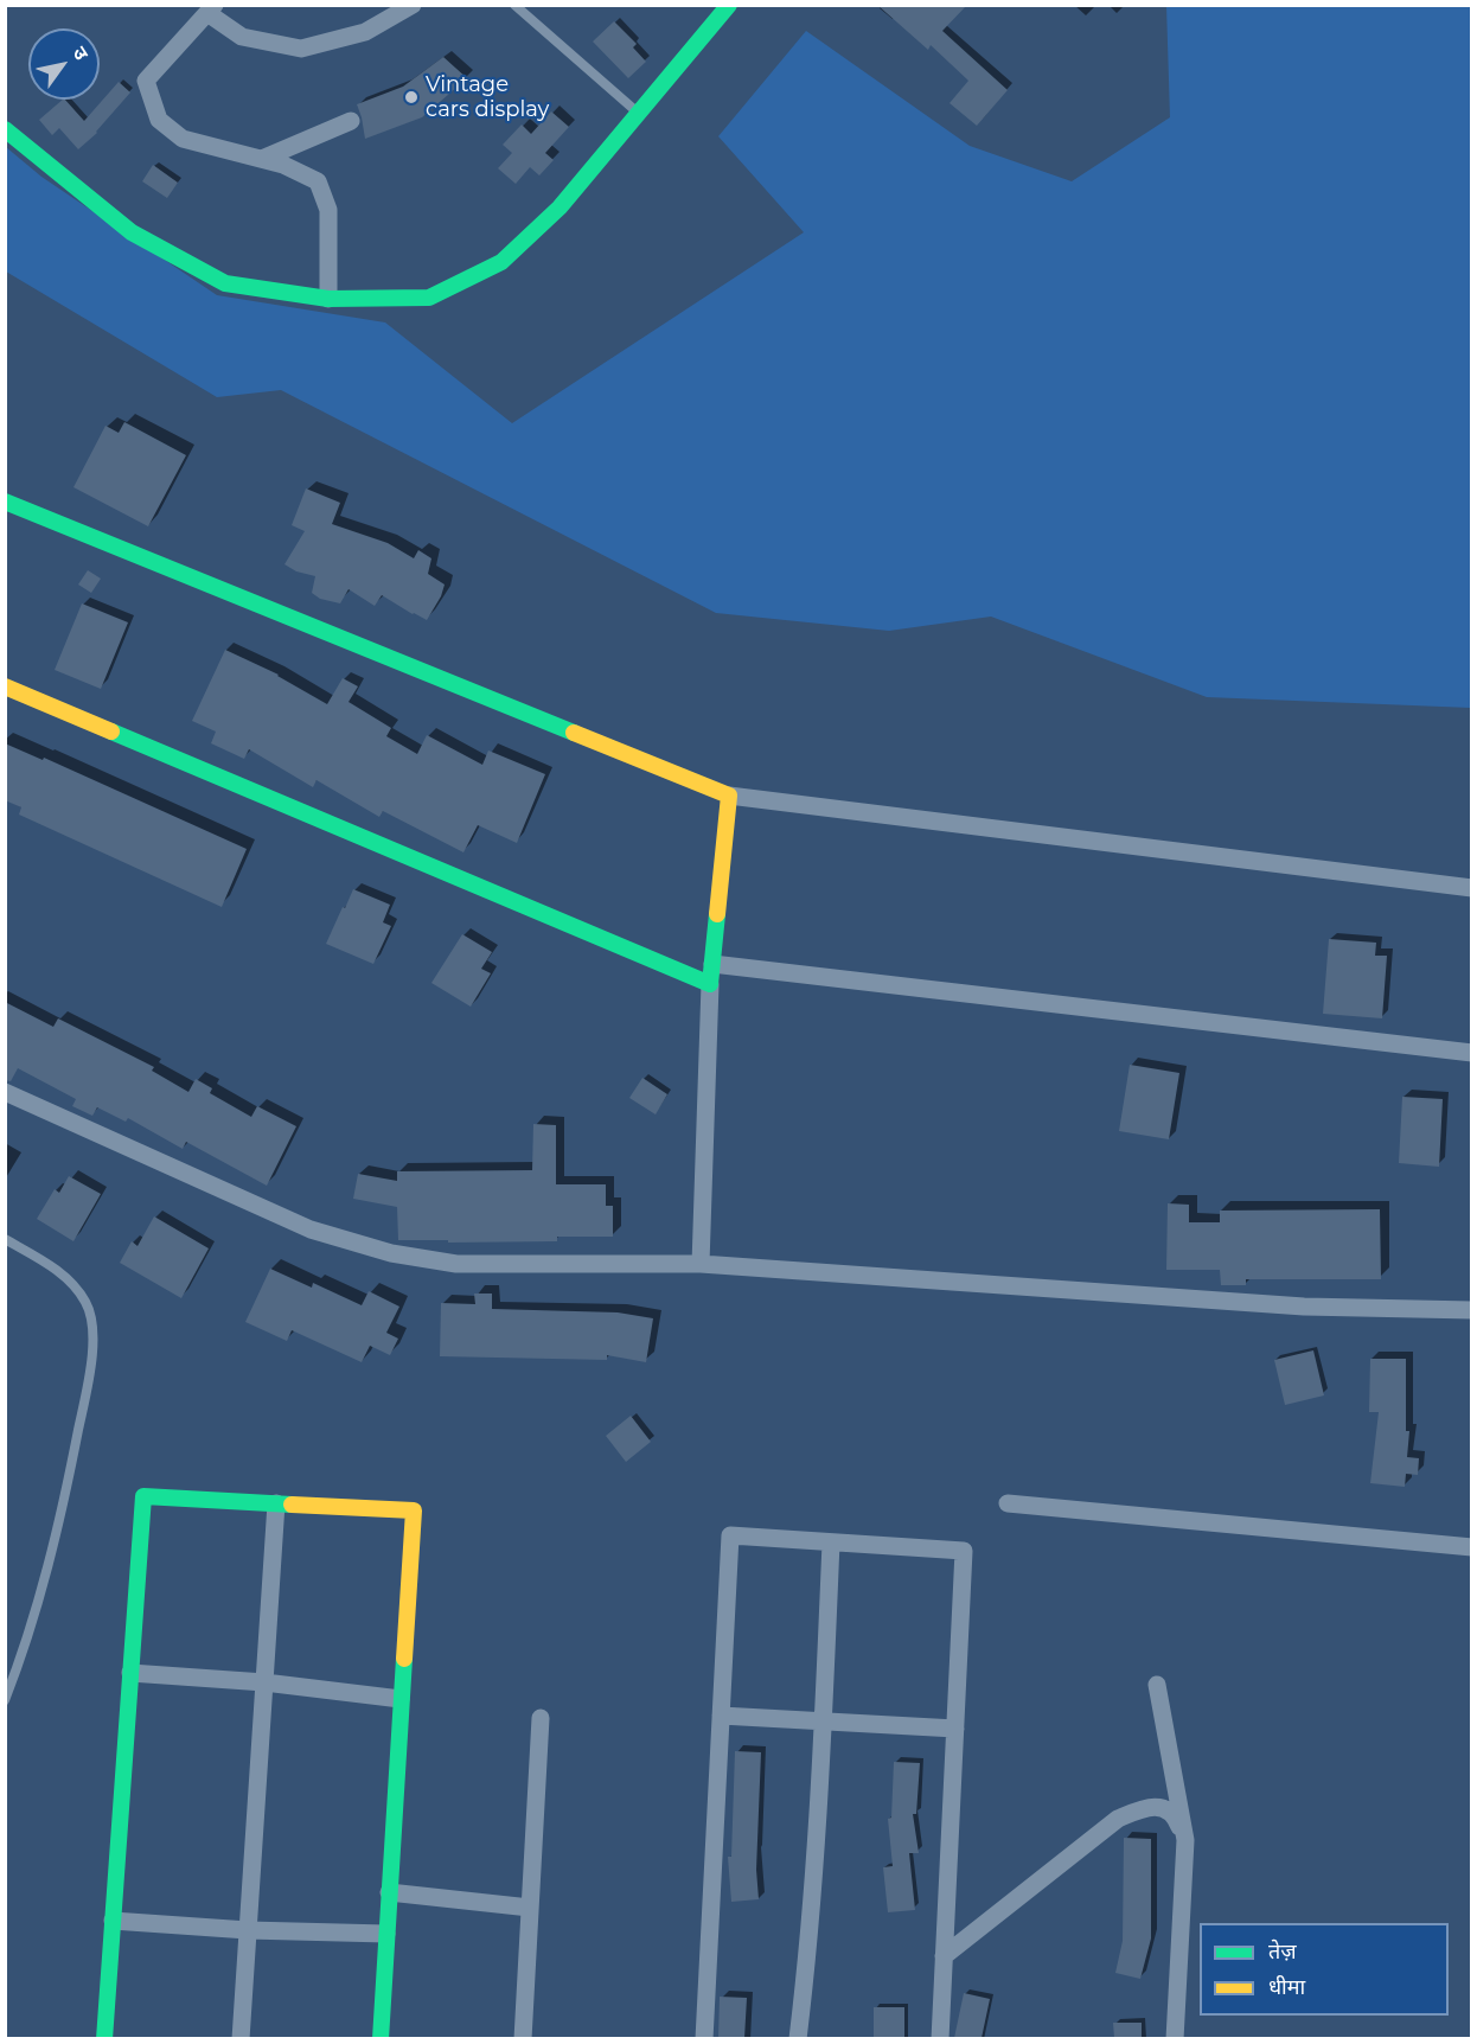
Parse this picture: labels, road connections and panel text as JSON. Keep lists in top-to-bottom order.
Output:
{
  "places": ["Vintage cars display"],
  "legend": ["तेज़", "धीमा"],
  "north": "top right"
}
